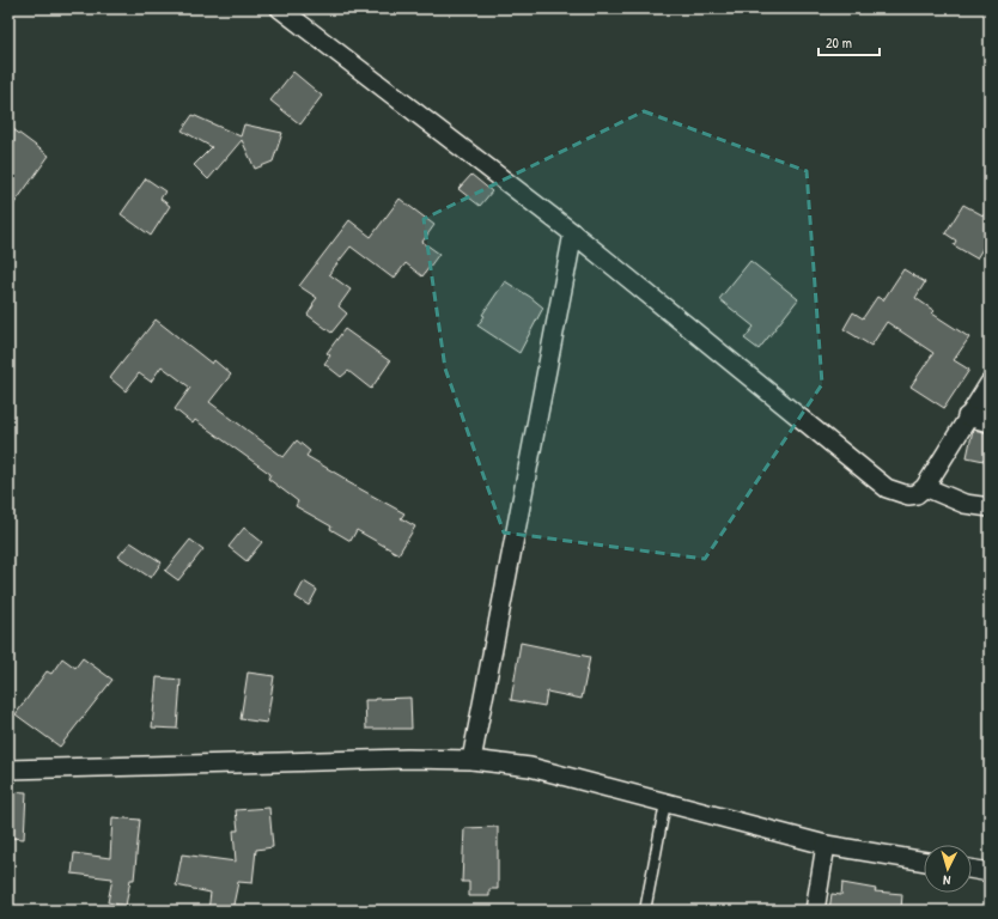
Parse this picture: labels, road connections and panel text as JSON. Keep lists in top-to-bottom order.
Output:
{
  "scale_bar": "20 m",
  "north": "bottom"
}
